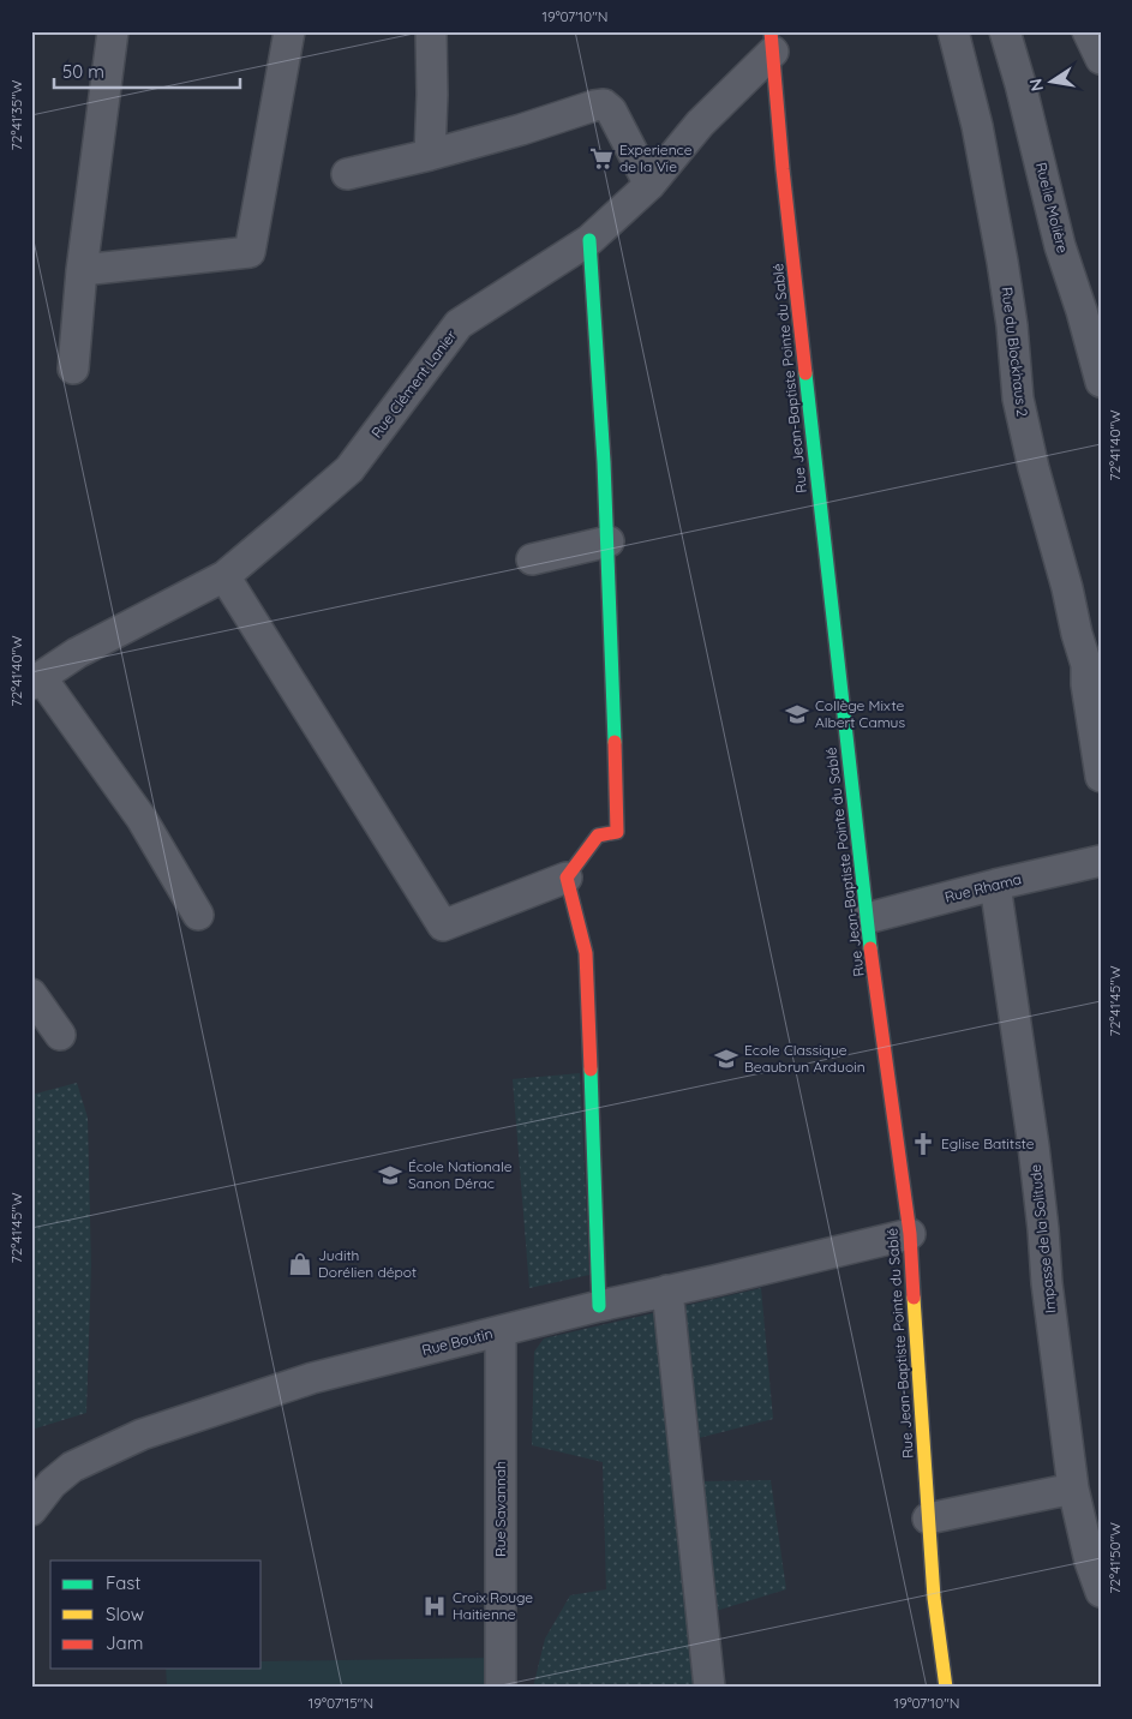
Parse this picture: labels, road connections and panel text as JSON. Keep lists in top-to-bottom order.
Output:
{
  "streets": {
    "street": [
      "Ruelle Molière",
      "Rue du Blockhaus 2",
      "Rue Jean-Baptiste Pointe du Sablé",
      "Rue Clément Lanier",
      "Rue Rhama",
      "Impasse de la Solitude",
      "Rue Boutin",
      "Rue Savannah"
    ]
  },
  "crossings": [
    ["Rue Jean-Baptiste Pointe du Sablé", "Rue Clément Lanier"],
    ["Rue Jean-Baptiste Pointe du Sablé", "Rue Rhama"],
    ["Rue Jean-Baptiste Pointe du Sablé", "Rue Boutin"],
    ["Rue Rhama", "Impasse de la Solitude"],
    ["Rue Boutin", "Rue Savannah"]
  ],
  "places": {
    "supermarket": ["Experience de la Vie"],
    "school or university": ["Collège Mixte Albert Camus", "Ecole Classique Beaubrun Arduoin", "École Nationale Sanon Dérac"],
    "church": ["Eglise Batitste"],
    "shop": ["Judith Dorélien dépot"],
    "hospital": ["Croix Rouge Haitienne"]
  },
  "legend": ["Fast", "Slow", "Jam"],
  "scale_bar": "50 m",
  "north": "left",
  "coordinates": [
    "19°07'10\"N",
    "72°41'35\"W",
    "72°41'40\"W",
    "72°41'45\"W",
    "72°41'50\"W",
    "19°07'15\"N"
  ]
}
